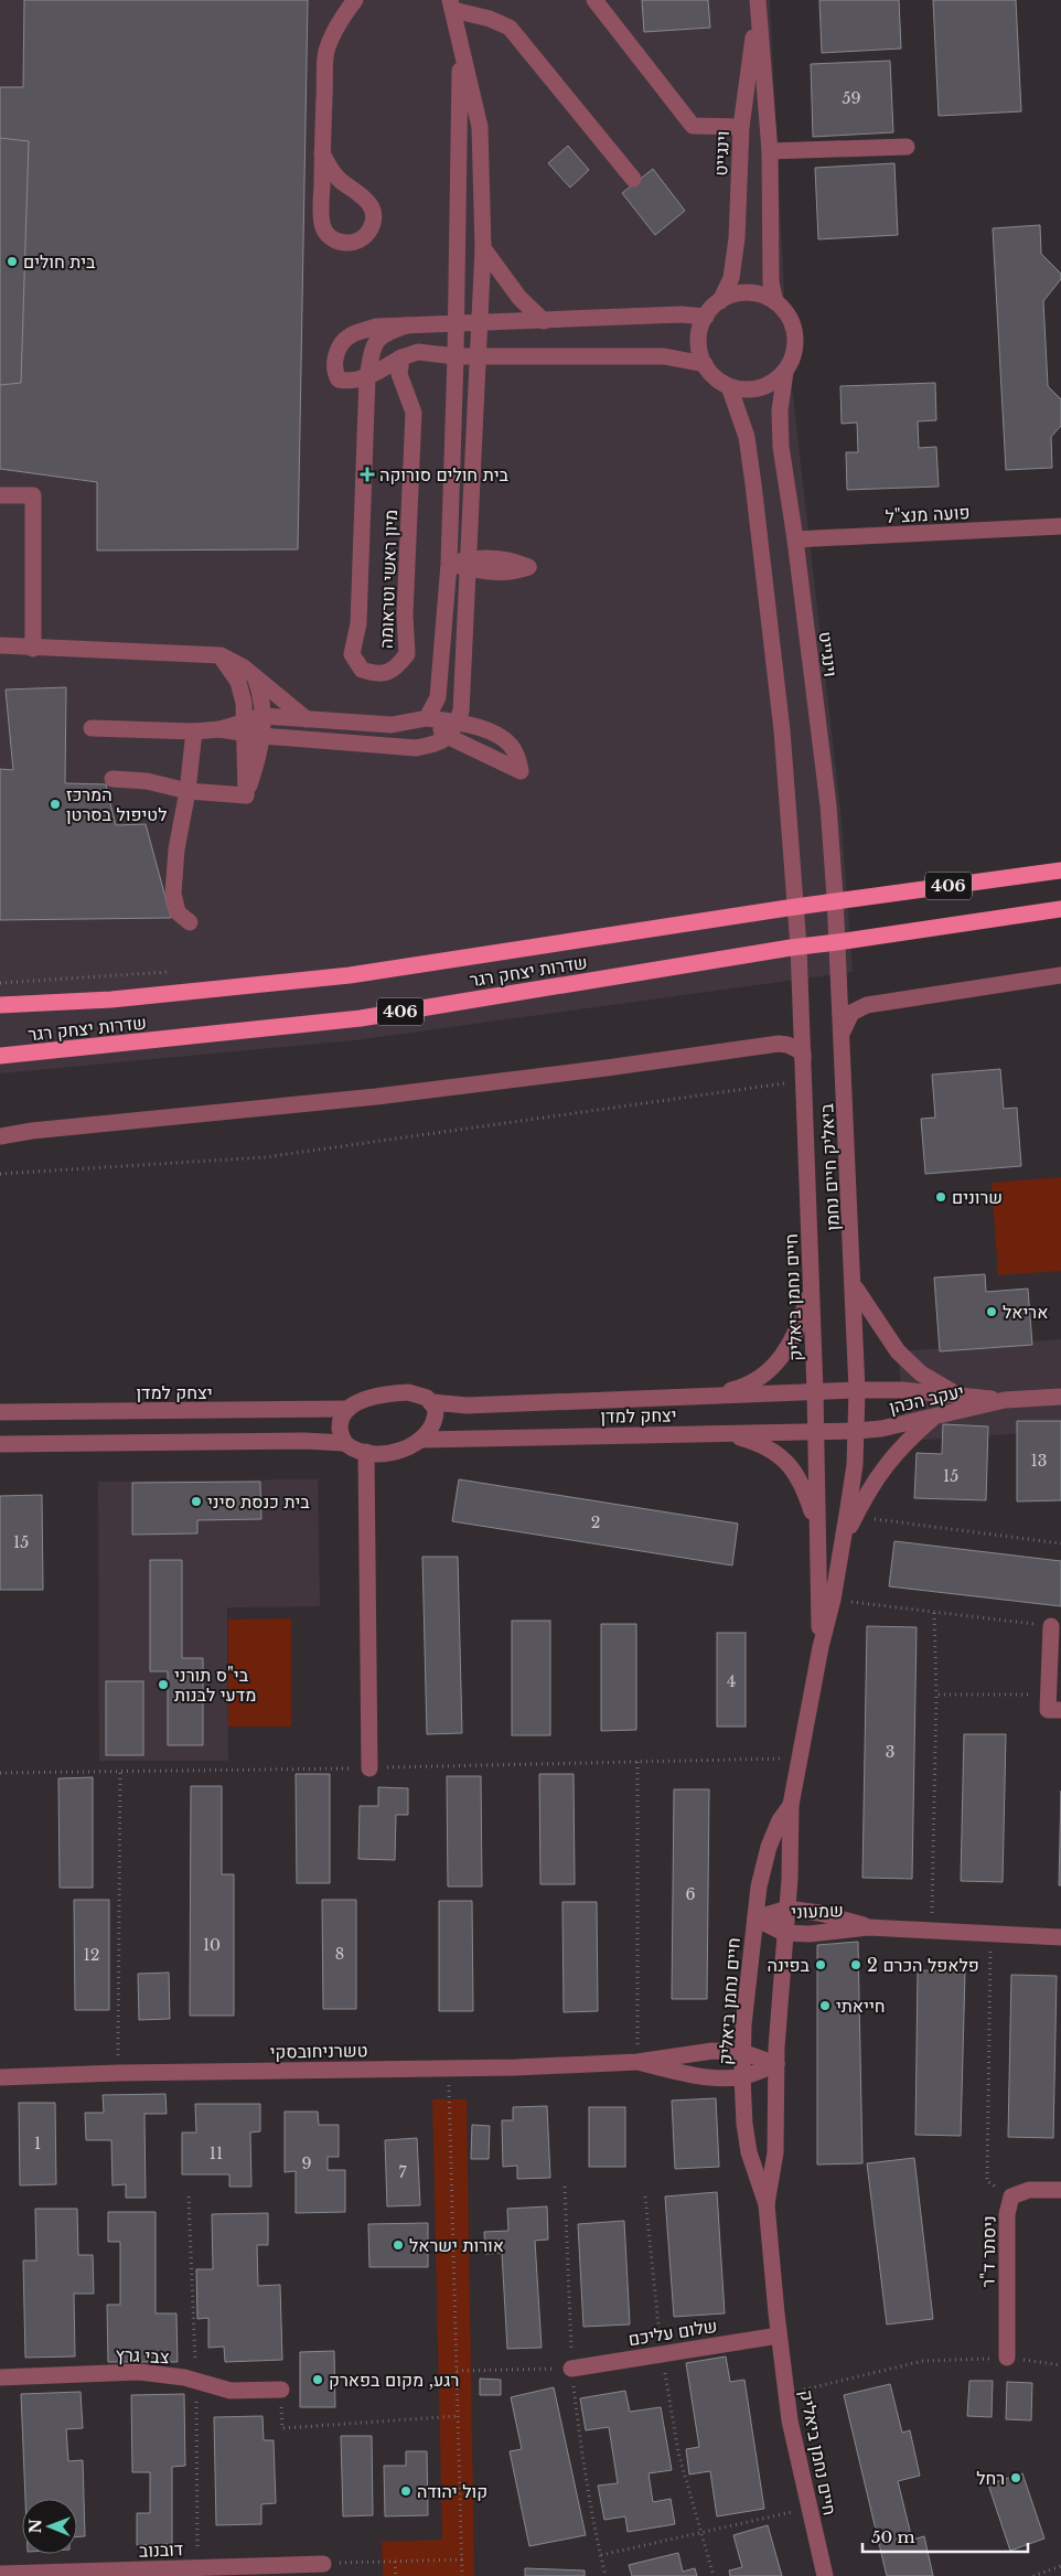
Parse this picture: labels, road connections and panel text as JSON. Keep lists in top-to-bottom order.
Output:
{
  "streets": {
    "main road": ["406", "שדרות יצחק רגר"],
    "street": [
      "וינגייט",
      "פועה מנצ\"ל",
      "מיון ראשי וטראומה",
      "ביאליק חיים נחמן",
      "חיים נחמן ביאליק",
      "יצחק למדן",
      "יעקב הכהן",
      "שמעוני",
      "טשרניחובסקי",
      "ניסתר ד\"ר",
      "שלום עליכם",
      "צבי גרץ",
      "דובנוב"
    ]
  },
  "crossings": [
    ["וינגייט", "פועה מנצ\"ל"],
    ["וינגייט", "מיון ראשי וטראומה"],
    ["וינגייט", "שדרות יצחק רגר"],
    ["וינגייט", "ביאליק חיים נחמן"],
    ["שדרות יצחק רגר", "ביאליק חיים נחמן"],
    ["שדרות יצחק רגר", "חיים נחמן ביאליק"],
    ["ביאליק חיים נחמן", "חיים נחמן ביאליק"],
    ["ביאליק חיים נחמן", "יצחק למדן"],
    ["ביאליק חיים נחמן", "יעקב הכהן"],
    ["חיים נחמן ביאליק", "יצחק למדן"],
    ["חיים נחמן ביאליק", "יעקב הכהן"],
    ["חיים נחמן ביאליק", "שמעוני"],
    ["חיים נחמן ביאליק", "טשרניחובסקי"],
    ["חיים נחמן ביאליק", "שלום עליכם"],
    ["יצחק למדן", "יעקב הכהן"]
  ],
  "places": {
    "other": [
      "בית חולים",
      "המרכז לטיפול בסרטן",
      "שרונים",
      "אריאל",
      "בית כנסת סיני",
      "בי\"ס תורני מדעי לבנות",
      "בפינה",
      "פלאפל הכרם 2",
      "חייאתי",
      "אורות ישראל",
      "רגע, מקום בפארק",
      "רחל",
      "קול יהודה"
    ],
    "health": ["בית חולים סורוקה"]
  },
  "house_numbers": [
    "59",
    "13",
    "15",
    "2",
    "15",
    "4",
    "3",
    "6",
    "10",
    "8",
    "12",
    "1",
    "11",
    "9",
    "7"
  ],
  "scale_bar": "50 m",
  "north": "left"
}
